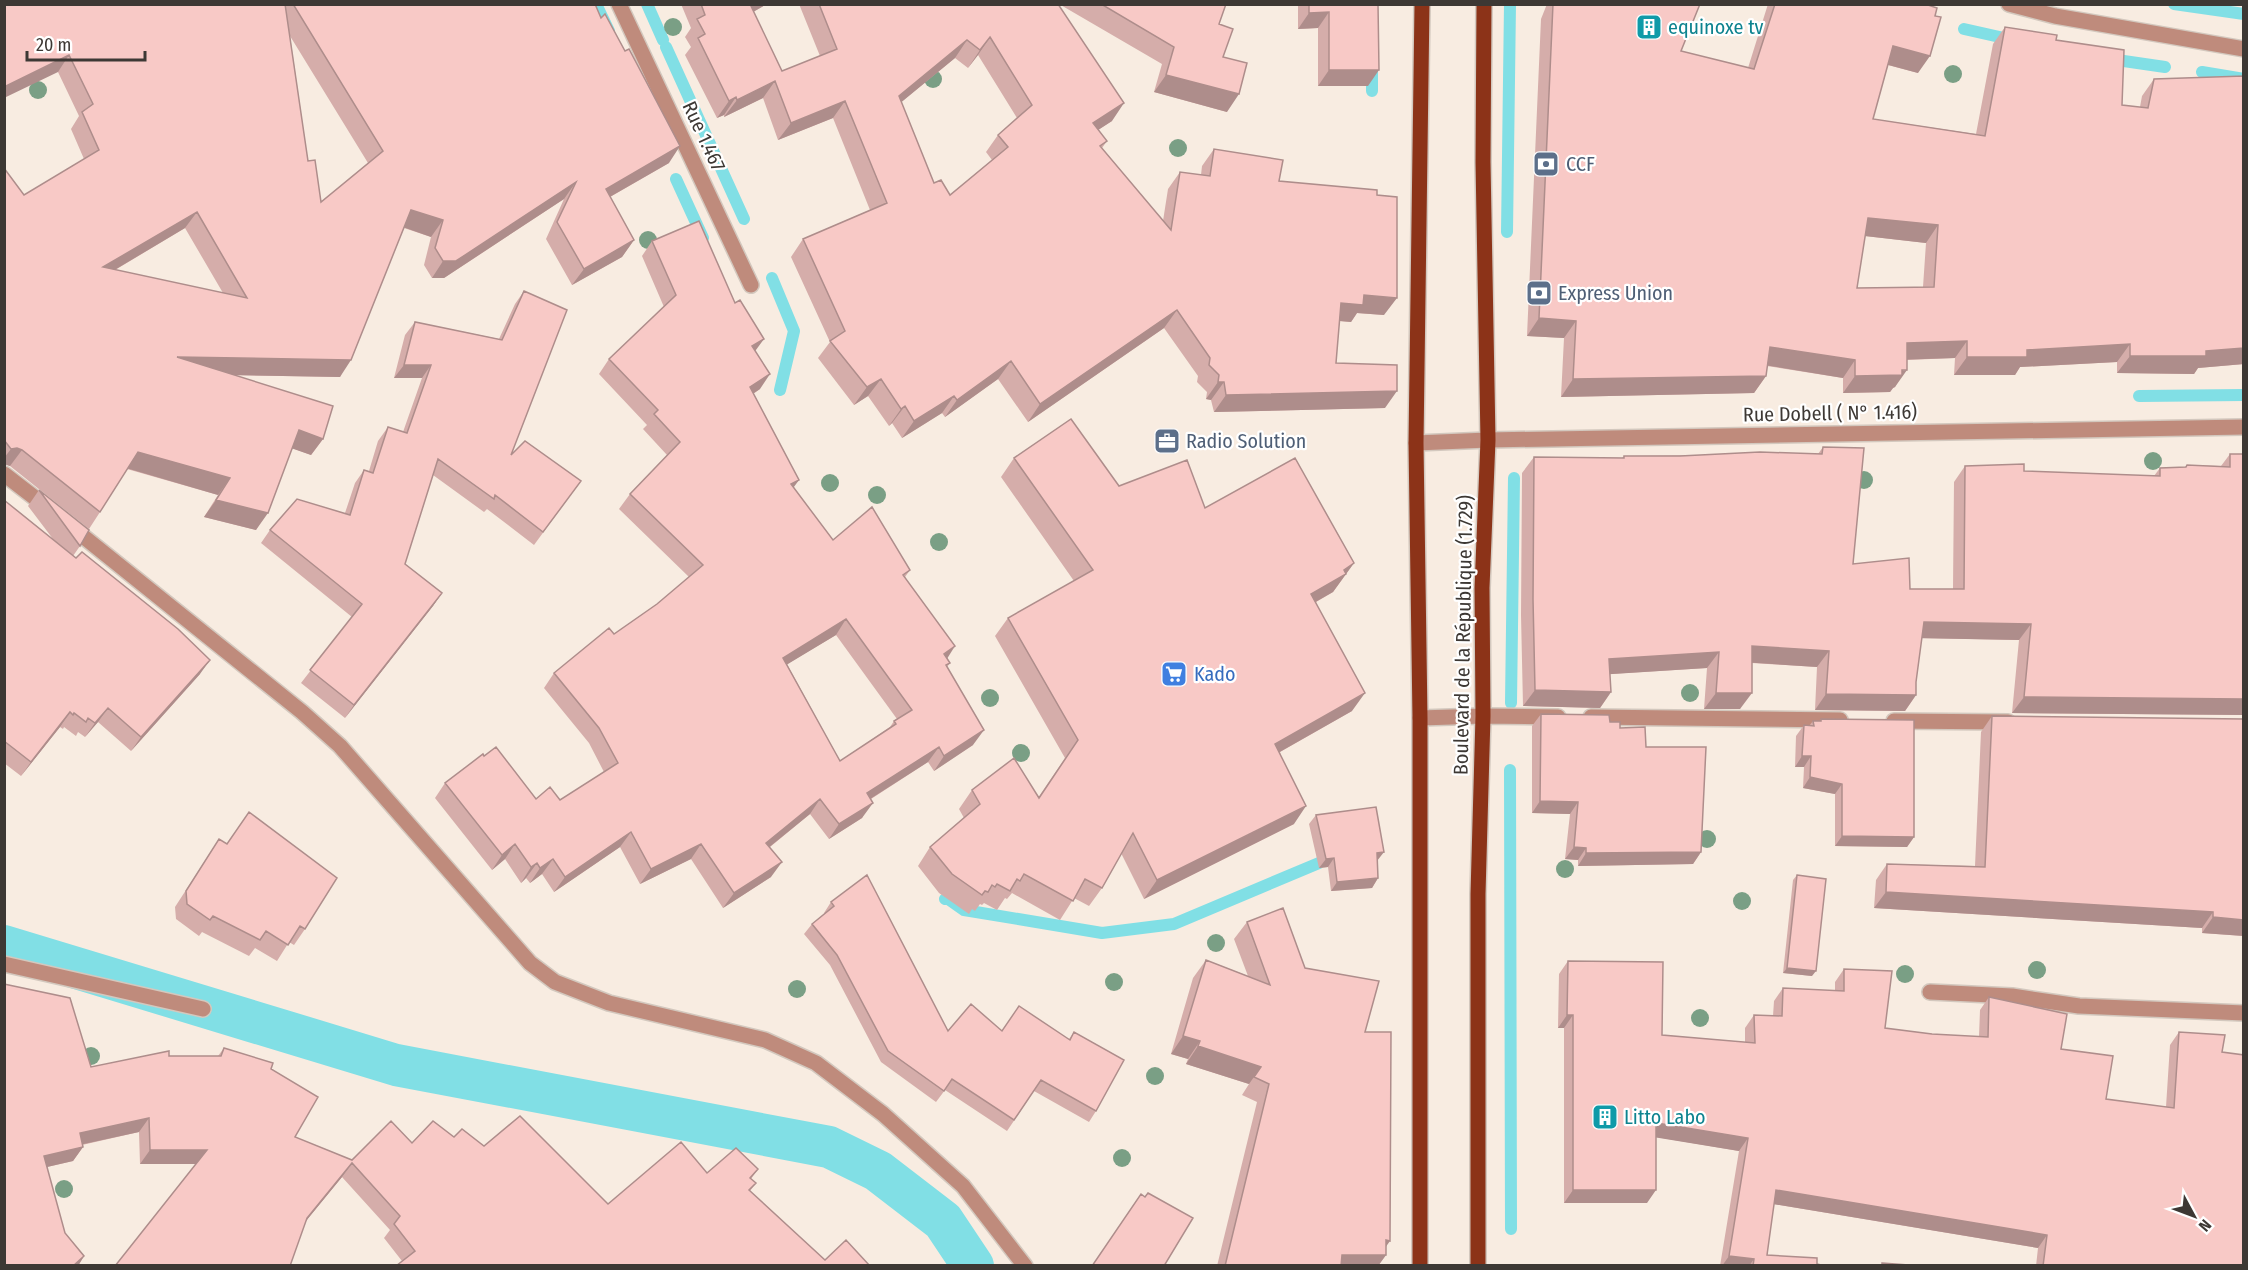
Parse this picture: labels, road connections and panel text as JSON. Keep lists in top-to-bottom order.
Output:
{
  "streets": {
    "main road": ["Boulevard de la République (1.729)"],
    "street": ["Rue 1.467", "Rue Dobell ( N° 1.416)"]
  },
  "crossings": [
    ["Rue Dobell ( N° 1.416)", "Boulevard de la République (1.729)"]
  ],
  "places": {
    "building": ["equinoxe tv", "Litto Labo"],
    "bank": ["CCF", "Express Union"],
    "office": ["Radio Solution"],
    "supermarket": ["Kado"]
  },
  "scale_bar": "20 m",
  "north": "bottom right"
}
